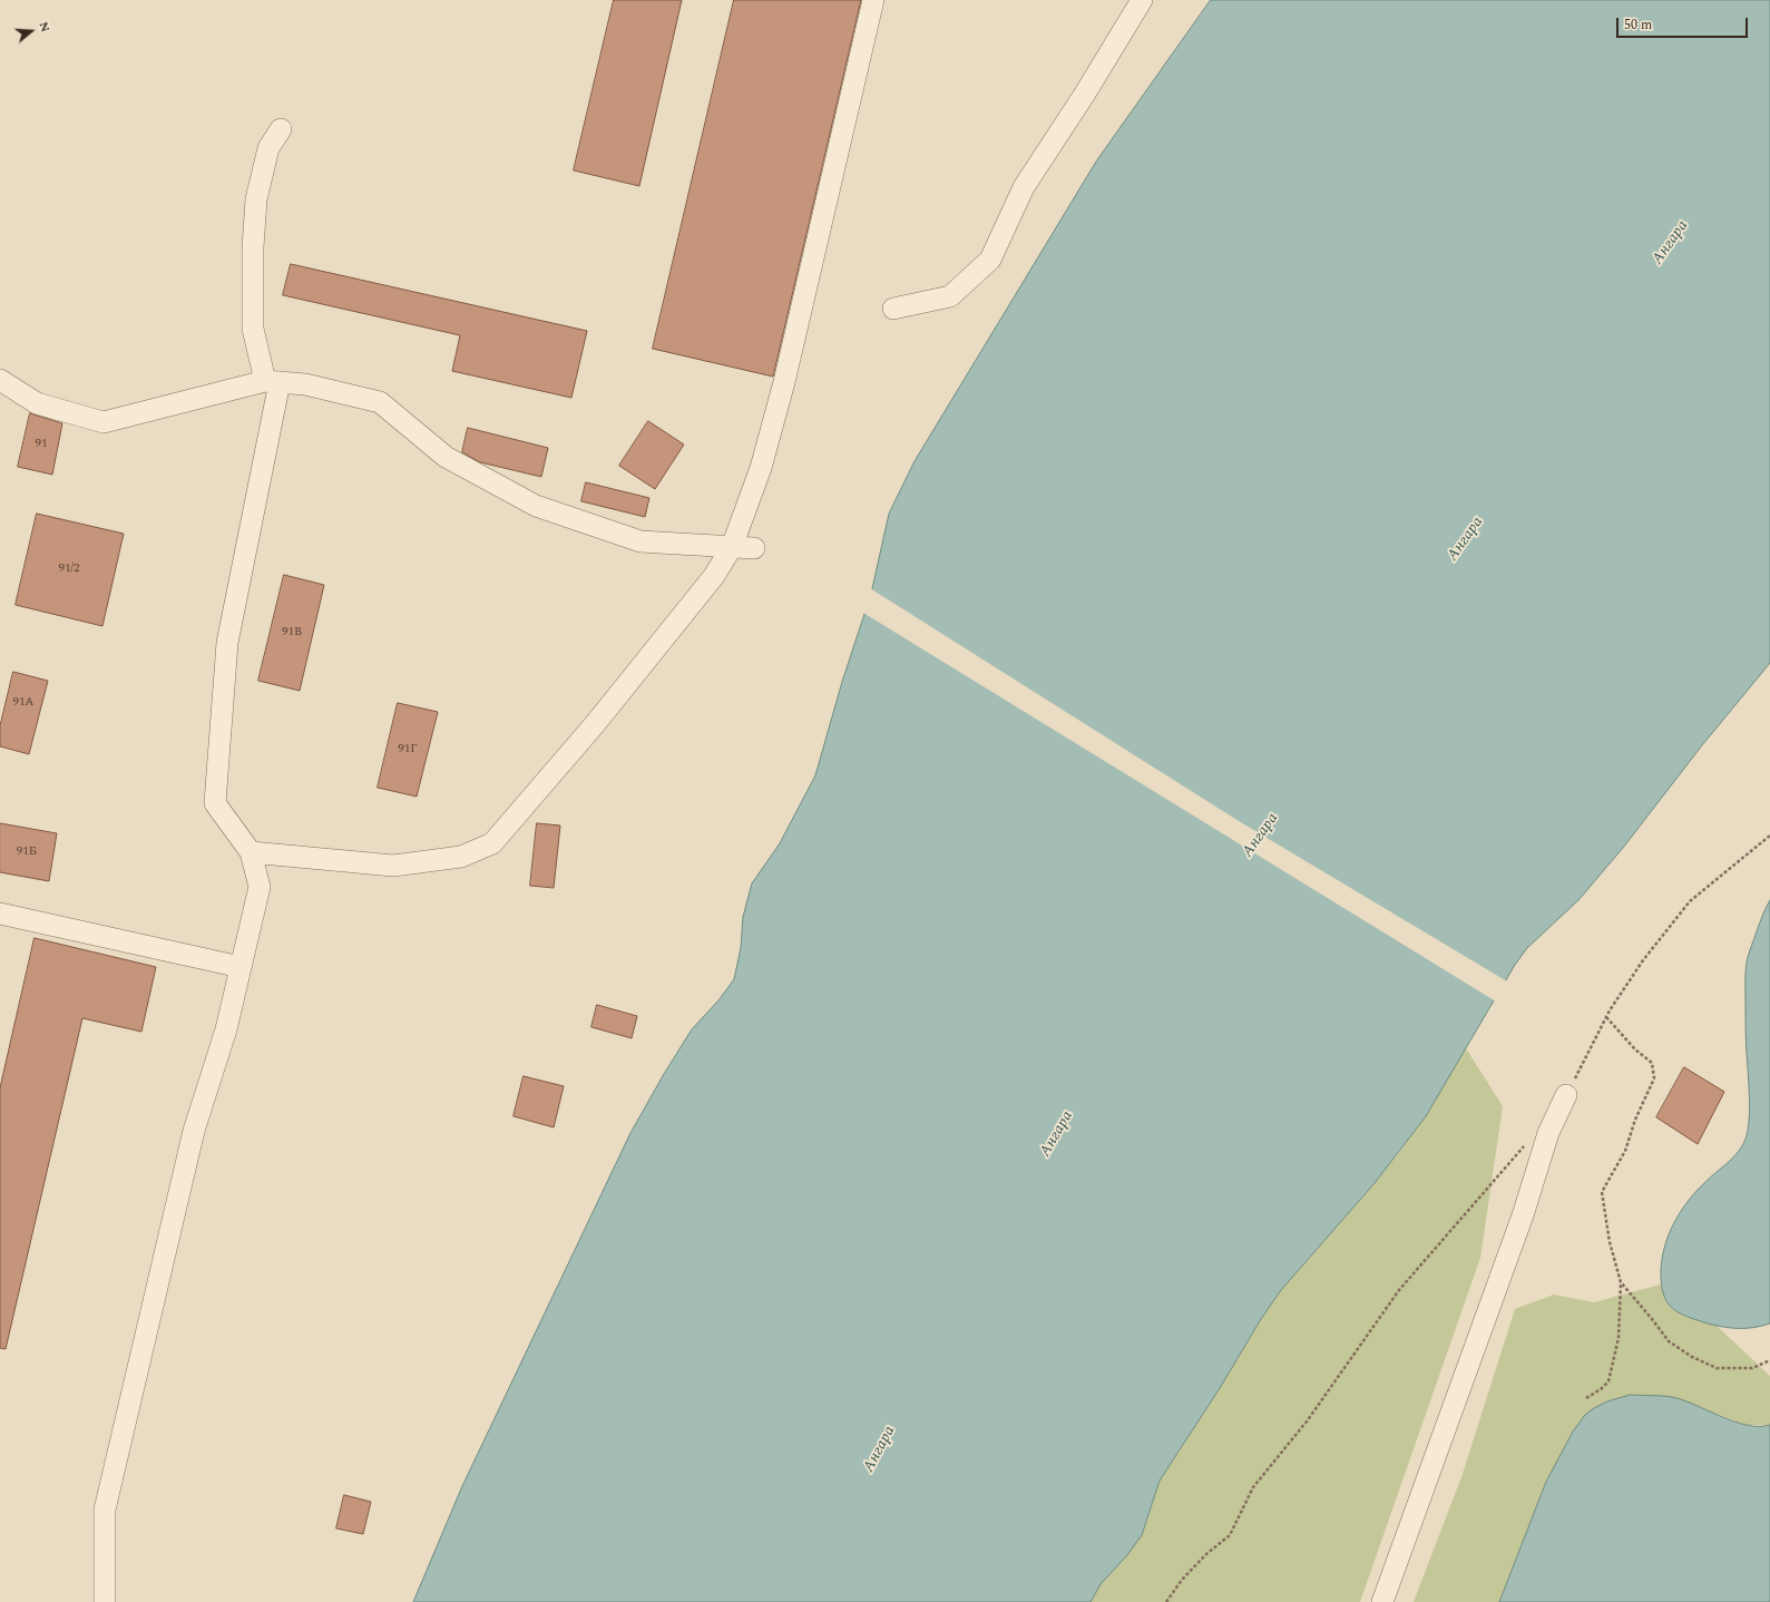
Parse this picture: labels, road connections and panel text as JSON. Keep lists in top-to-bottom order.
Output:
{
  "water": ["Ангара"],
  "house_numbers": [
    "91",
    "91/2",
    "91В",
    "91А",
    "91Г",
    "91Б"
  ],
  "scale_bar": "50 m",
  "north": "right"
}
